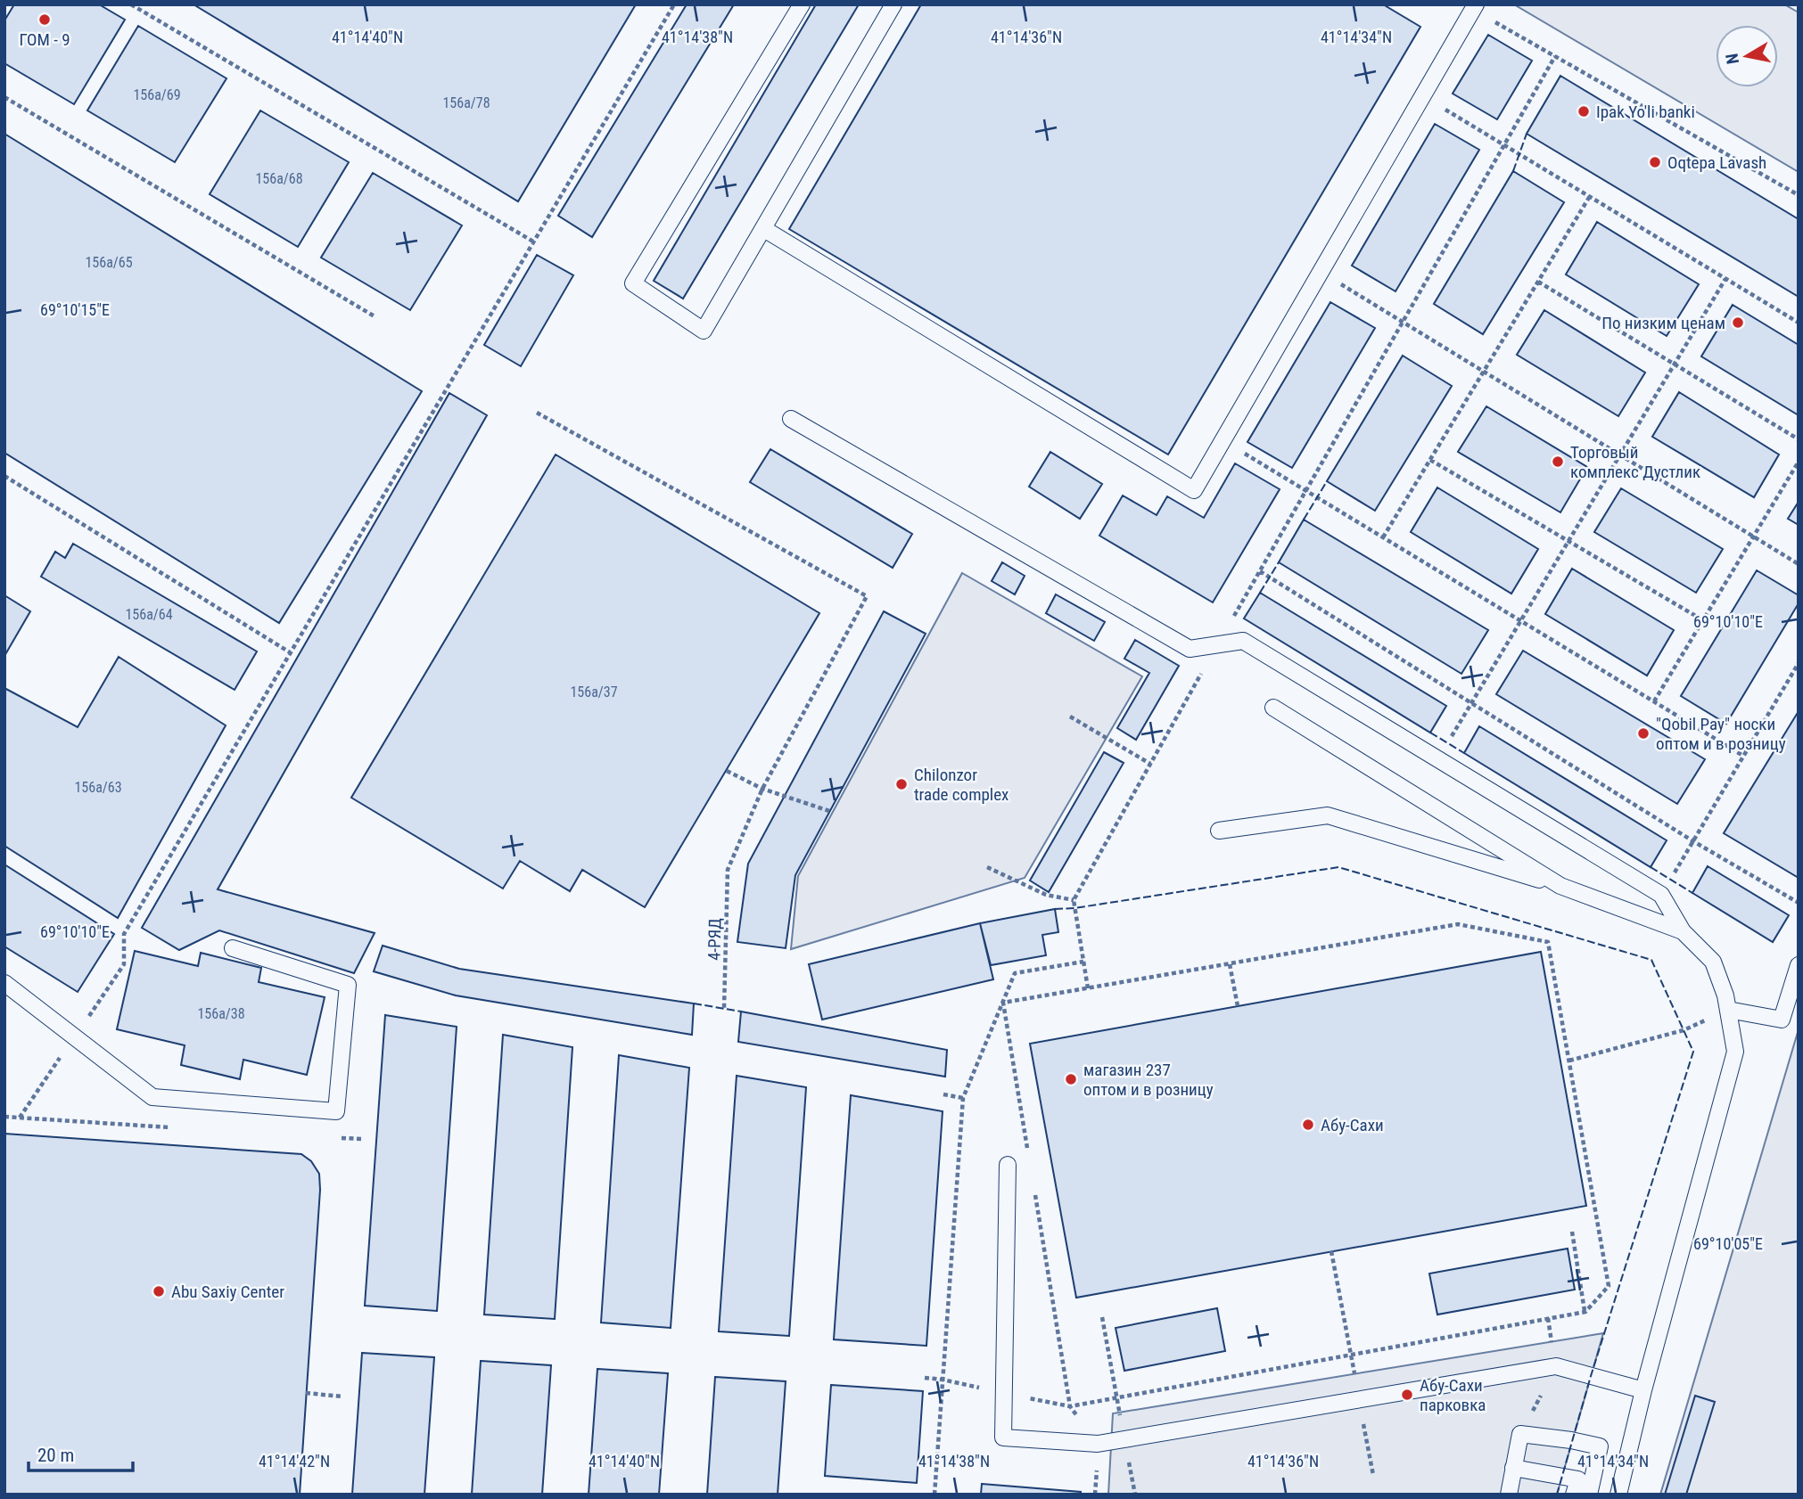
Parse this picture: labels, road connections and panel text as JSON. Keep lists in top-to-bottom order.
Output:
{
  "streets": {
    "path": ["4-РЯД"]
  },
  "places": [
    "ГОМ - 9",
    "Ipak Yo'li banki",
    "Oqtepa Lavash",
    "По низким ценам",
    "Торговый комплекс Дустлик",
    "\"Qobil Pay\" носки оптом и в розницу",
    "Chilonzor trade complex",
    "магазин 237 оптом и в розницу",
    "Абу-Сахи",
    "Abu Saxiy Center",
    "Абу-Сахи парковка"
  ],
  "house_numbers": [
    "156a/69",
    "156a/78",
    "156a/68",
    "156a/65",
    "156a/64",
    "156a/37",
    "156a/63",
    "156a/38"
  ],
  "scale_bar": "20 m",
  "north": "left",
  "coordinates": [
    "41°14'40\"N",
    "41°14'38\"N",
    "41°14'36\"N",
    "41°14'34\"N",
    "69°10'15\"E",
    "69°10'10\"E",
    "69°10'05\"E",
    "41°14'42\"N"
  ]
}
